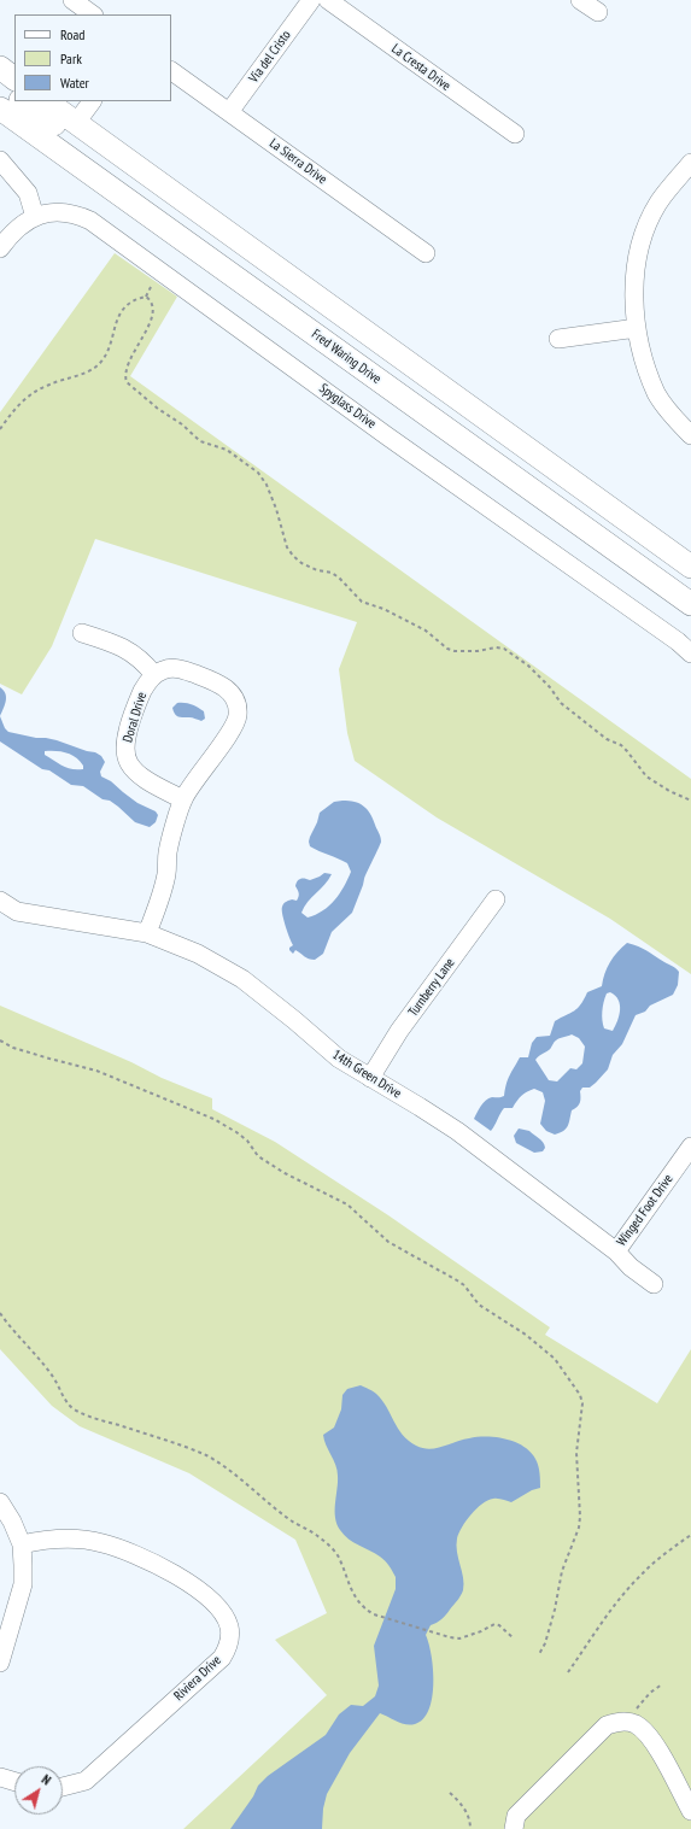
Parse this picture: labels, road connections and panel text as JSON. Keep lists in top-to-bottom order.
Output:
{
  "streets": {
    "main road": ["Fred Waring Drive"],
    "street": [
      "Via del Cristo",
      "La Cresta Drive",
      "La Sierra Drive",
      "Spyglass Drive",
      "Doral Drive",
      "Turnberry Lane",
      "14th Green Drive",
      "Winged Foot Drive",
      "Riviera Drive"
    ]
  },
  "crossings": [
    ["Via del Cristo", "La Sierra Drive"],
    ["Turnberry Lane", "14th Green Drive"],
    ["14th Green Drive", "Winged Foot Drive"]
  ],
  "legend": ["Road", "Park", "Water"],
  "north": "top right"
}
